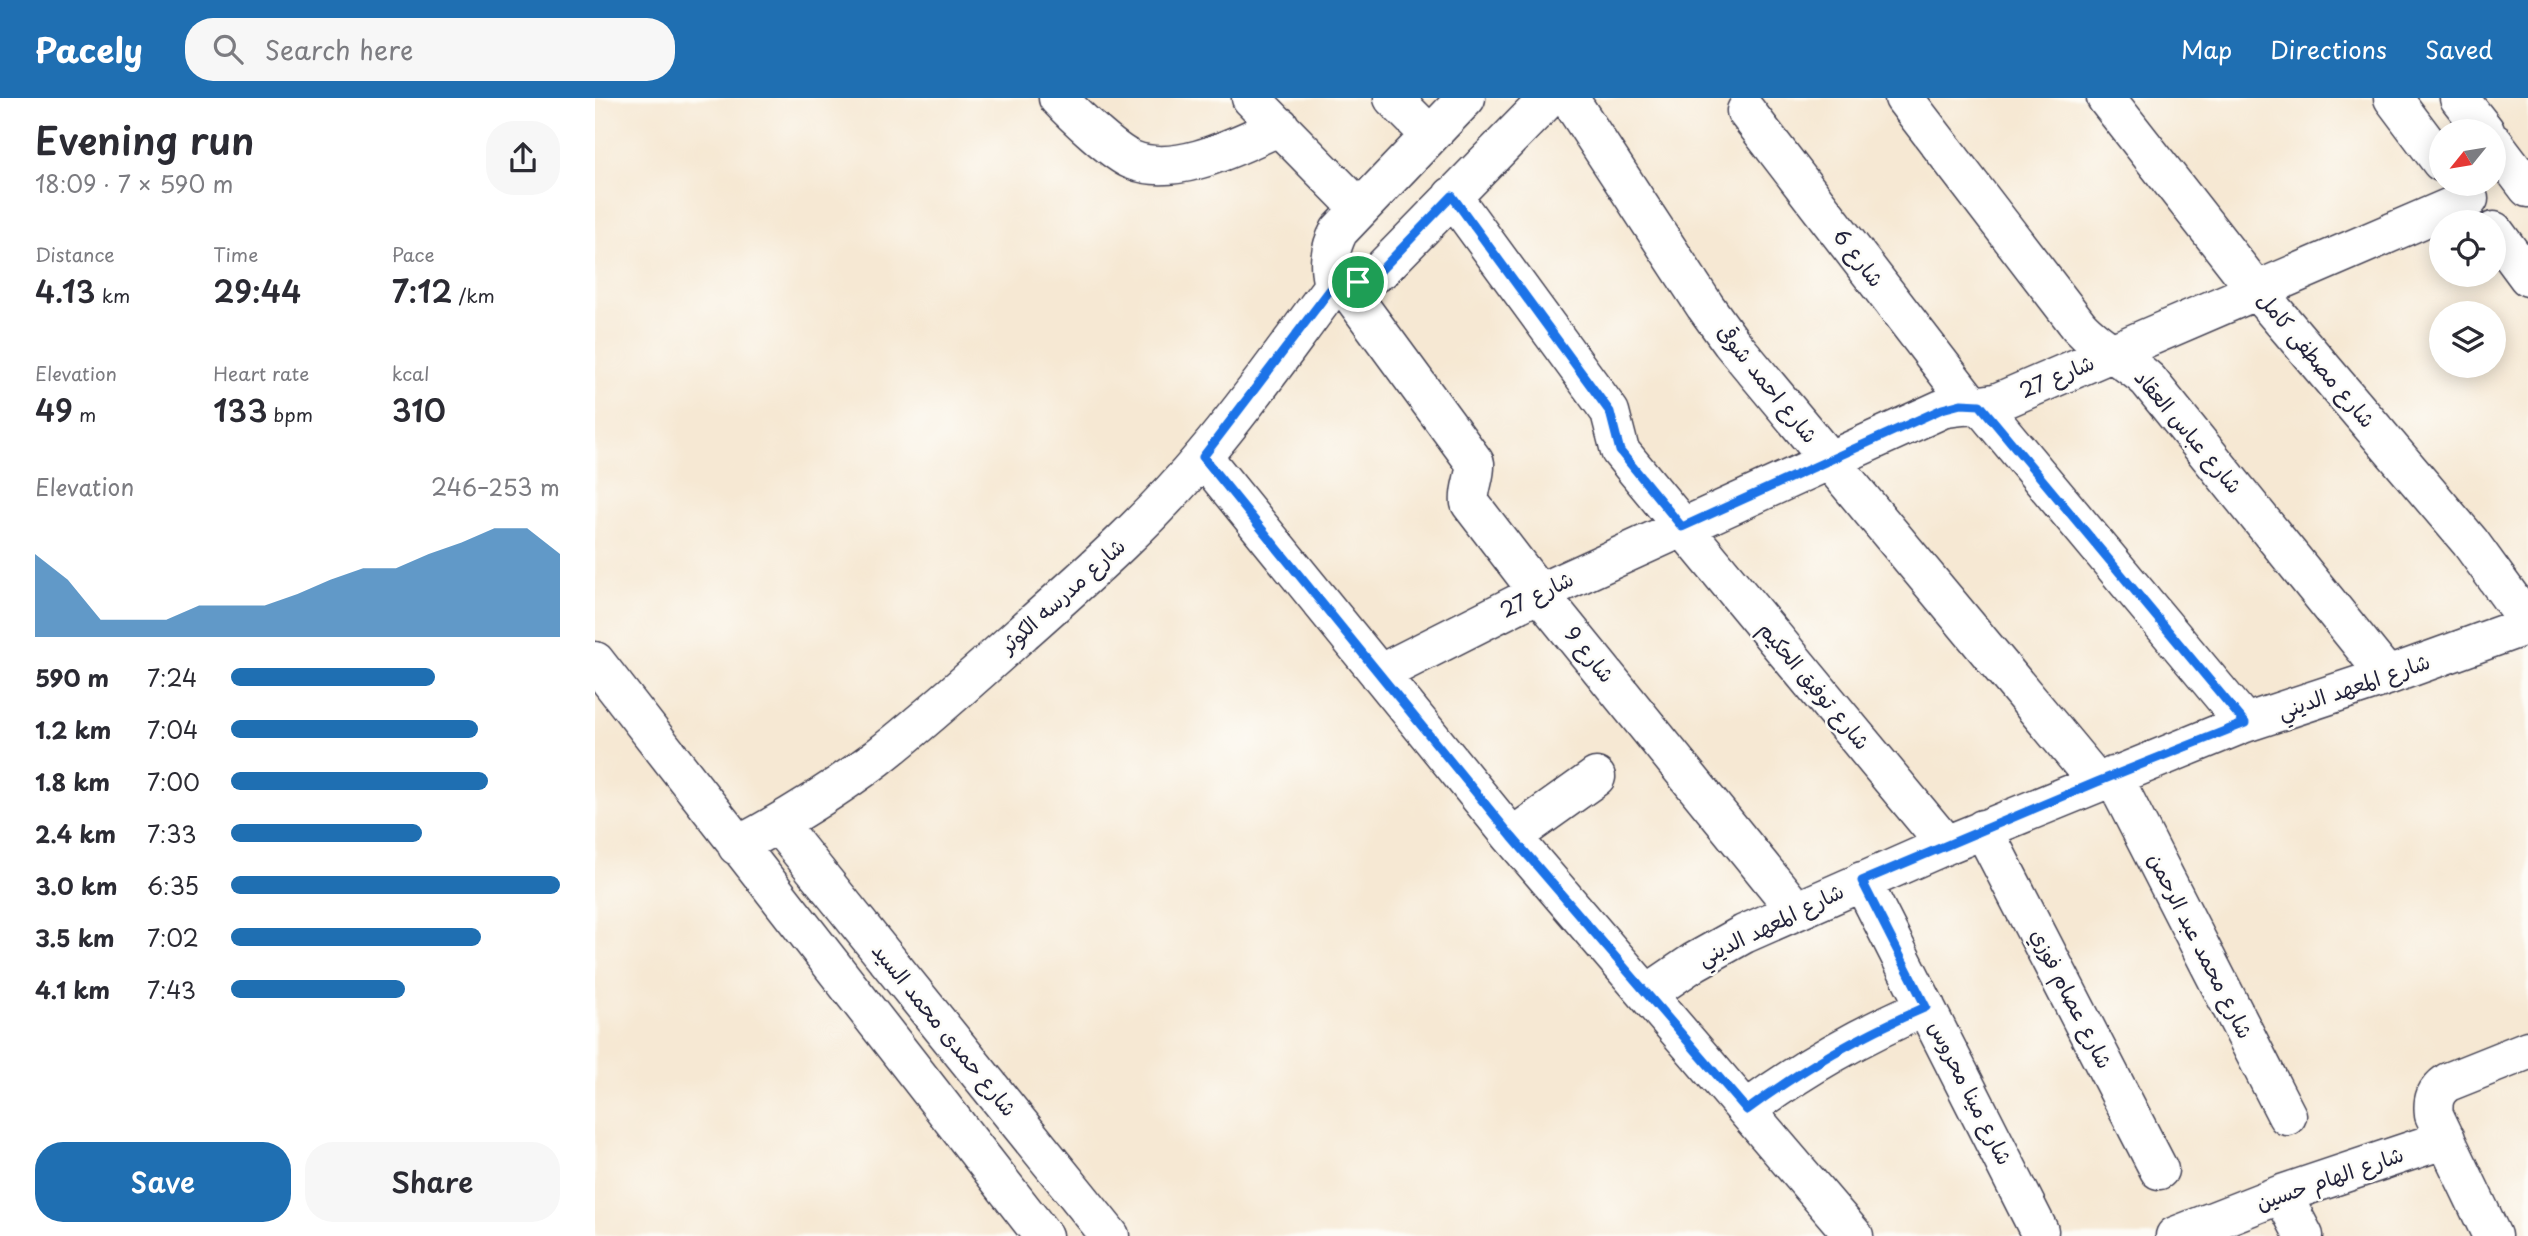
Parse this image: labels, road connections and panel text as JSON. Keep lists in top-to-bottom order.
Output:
{
  "streets": {
    "street": [
      "شارع 6",
      "شارع مصطفى كامل",
      "شارع 27",
      "شارع احمد شوقى",
      "شارع عباس العقاد",
      "شارع مدرسه الكوثر",
      "شارع 9",
      "شارع توفيق الحكيم",
      "شارع المعهد الديني",
      "شارع محمد عبد الرحمن",
      "شارع عصام فوزي",
      "شارع حمدى محمد السيد",
      "شارع مينا محروس",
      "شارع الهام حسين"
    ]
  },
  "crossings": [
    ["شارع 6", "شارع 27"],
    ["شارع 6", "شارع المعهد الديني"],
    ["شارع مصطفى كامل", "شارع 27"],
    ["شارع مصطفى كامل", "شارع المعهد الديني"],
    ["شارع 27", "شارع احمد شوقى"],
    ["شارع 27", "شارع عباس العقاد"],
    ["شارع 27", "شارع 9"],
    ["شارع 27", "شارع توفيق الحكيم"],
    ["شارع احمد شوقى", "شارع المعهد الديني"],
    ["شارع احمد شوقى", "شارع محمد عبد الرحمن"],
    ["شارع عباس العقاد", "شارع المعهد الديني"],
    ["شارع مدرسه الكوثر", "شارع 9"],
    ["شارع مدرسه الكوثر", "شارع توفيق الحكيم"],
    ["شارع مدرسه الكوثر", "شارع حمدى محمد السيد"],
    ["شارع 9", "شارع المعهد الديني"],
    ["شارع توفيق الحكيم", "شارع المعهد الديني"],
    ["شارع المعهد الديني", "شارع محمد عبد الرحمن"],
    ["شارع المعهد الديني", "شارع عصام فوزي"],
    ["شارع المعهد الديني", "شارع مينا محروس"]
  ],
  "north": "bottom left",
  "page": {
    "header": "Pacely",
    "search": "Search here",
    "nav": ["Map", "Directions", "Saved"],
    "heading": ["Evening run", "18:09 · 7 × 590 m"],
    "stats": [
      ["Distance", "4.13 km"],
      ["Time", "29:44"],
      ["Pace", "7:12 /km"],
      ["Elevation", "49 m"],
      ["Heart rate", "133 bpm"],
      ["kcal", "310"]
    ],
    "chart": ["Elevation", "246–253 m"],
    "list": [
      {
        "name": "590 m",
        "note": "7:24"
      },
      {
        "name": "1.2 km",
        "note": "7:04"
      },
      {
        "name": "1.8 km",
        "note": "7:00"
      },
      {
        "name": "2.4 km",
        "note": "7:33"
      },
      {
        "name": "3.0 km",
        "note": "6:35"
      },
      {
        "name": "3.5 km",
        "note": "7:02"
      },
      {
        "name": "4.1 km",
        "note": "7:43"
      }
    ],
    "buttons": ["Save", "Share"]
  }
}
